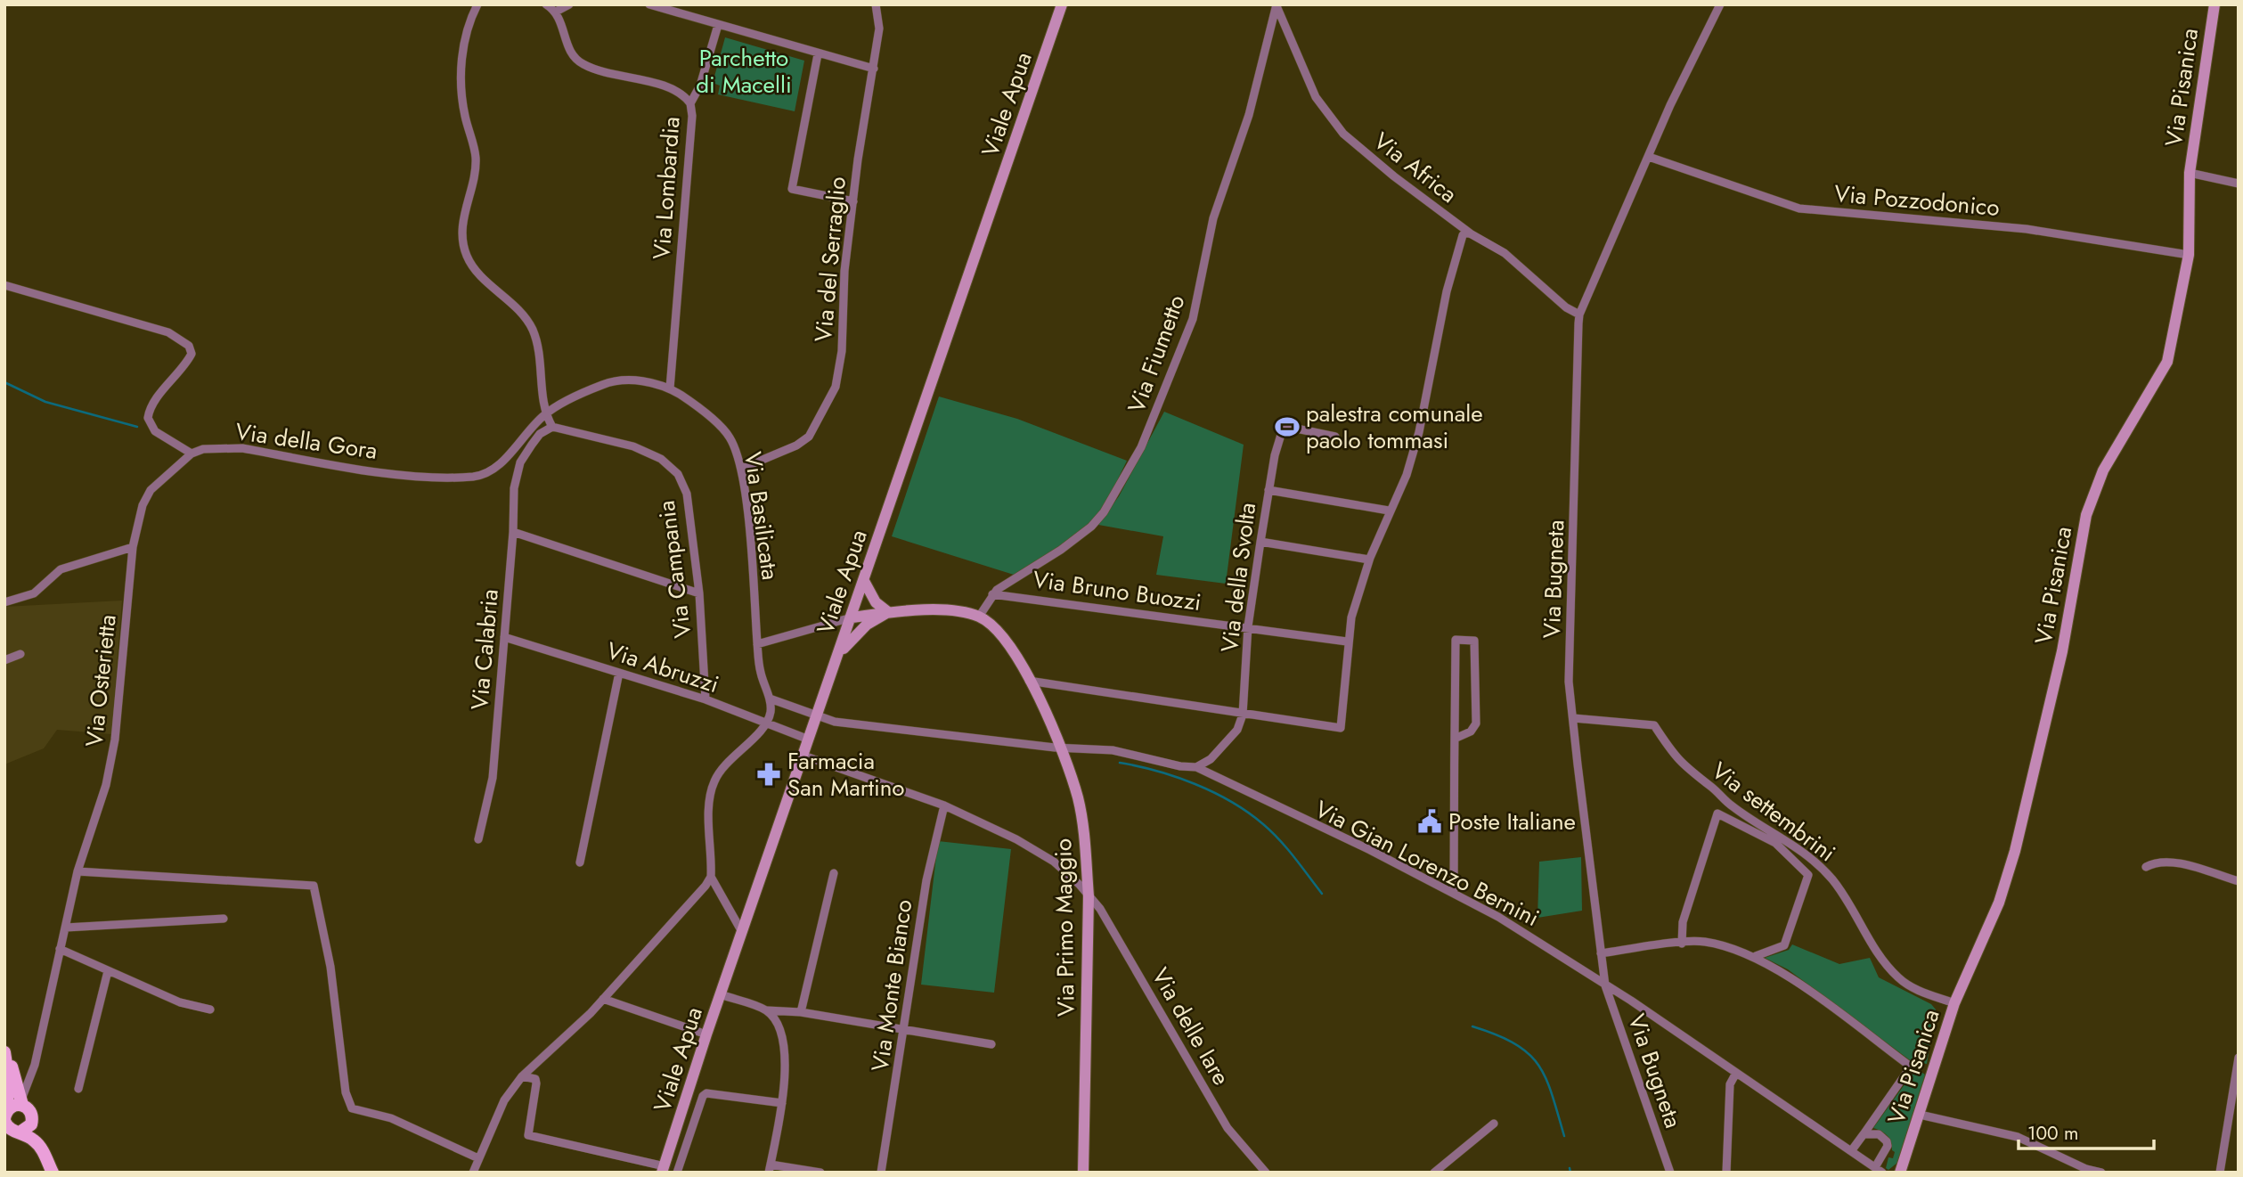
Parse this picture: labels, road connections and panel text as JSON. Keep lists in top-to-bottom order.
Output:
{
  "streets": {
    "street": [
      "Via Pisanica",
      "Viale Apua",
      "Via Africa",
      "Via Lombardia",
      "Via Pozzodonico",
      "Via del Serraglio",
      "Via Fiumetto",
      "Via della Gora",
      "Via Basilicata",
      "Via Campania",
      "Via della Svolta",
      "Via Bugneta",
      "Via Bruno Buozzi",
      "Via Calabria",
      "Via Abruzzi",
      "Via Osterietta",
      "Via settembrini",
      "Via Gian Lorenzo Bernini",
      "Via Primo Maggio",
      "Via Monte Bianco",
      "Via delle Iare"
    ]
  },
  "crossings": [
    ["Via Pisanica", "Via Pozzodonico"],
    ["Via Pisanica", "Via settembrini"],
    ["Viale Apua", "Via Abruzzi"],
    ["Viale Apua", "Via Gian Lorenzo Bernini"],
    ["Viale Apua", "Via Primo Maggio"],
    ["Viale Apua", "Via delle Iare"],
    ["Via Africa", "Via Fiumetto"],
    ["Via Africa", "Via Bugneta"],
    ["Via Lombardia", "Via Basilicata"],
    ["Via Pozzodonico", "Via Bugneta"],
    ["Via del Serraglio", "Via Basilicata"],
    ["Via Fiumetto", "Via Bruno Buozzi"],
    ["Via Fiumetto", "Via Primo Maggio"],
    ["Via della Gora", "Via Basilicata"],
    ["Via della Gora", "Via Osterietta"],
    ["Via Basilicata", "Via Abruzzi"],
    ["Via Campania", "Via Calabria"],
    ["Via Campania", "Via Abruzzi"],
    ["Via della Svolta", "Via Bruno Buozzi"],
    ["Via della Svolta", "Via Gian Lorenzo Bernini"],
    ["Via Bugneta", "Via settembrini"],
    ["Via Bugneta", "Via Gian Lorenzo Bernini"],
    ["Via Calabria", "Via Abruzzi"],
    ["Via Gian Lorenzo Bernini", "Via Primo Maggio"],
    ["Via Primo Maggio", "Via delle Iare"],
    ["Via Monte Bianco", "Via delle Iare"]
  ],
  "parks": ["Parchetto di Macelli"],
  "places": {
    "sports": ["palestra comunale paolo tommasi"],
    "pharmacy": ["Farmacia San Martino"],
    "public building": ["Poste Italiane"]
  },
  "scale_bar": "100 m"
}
